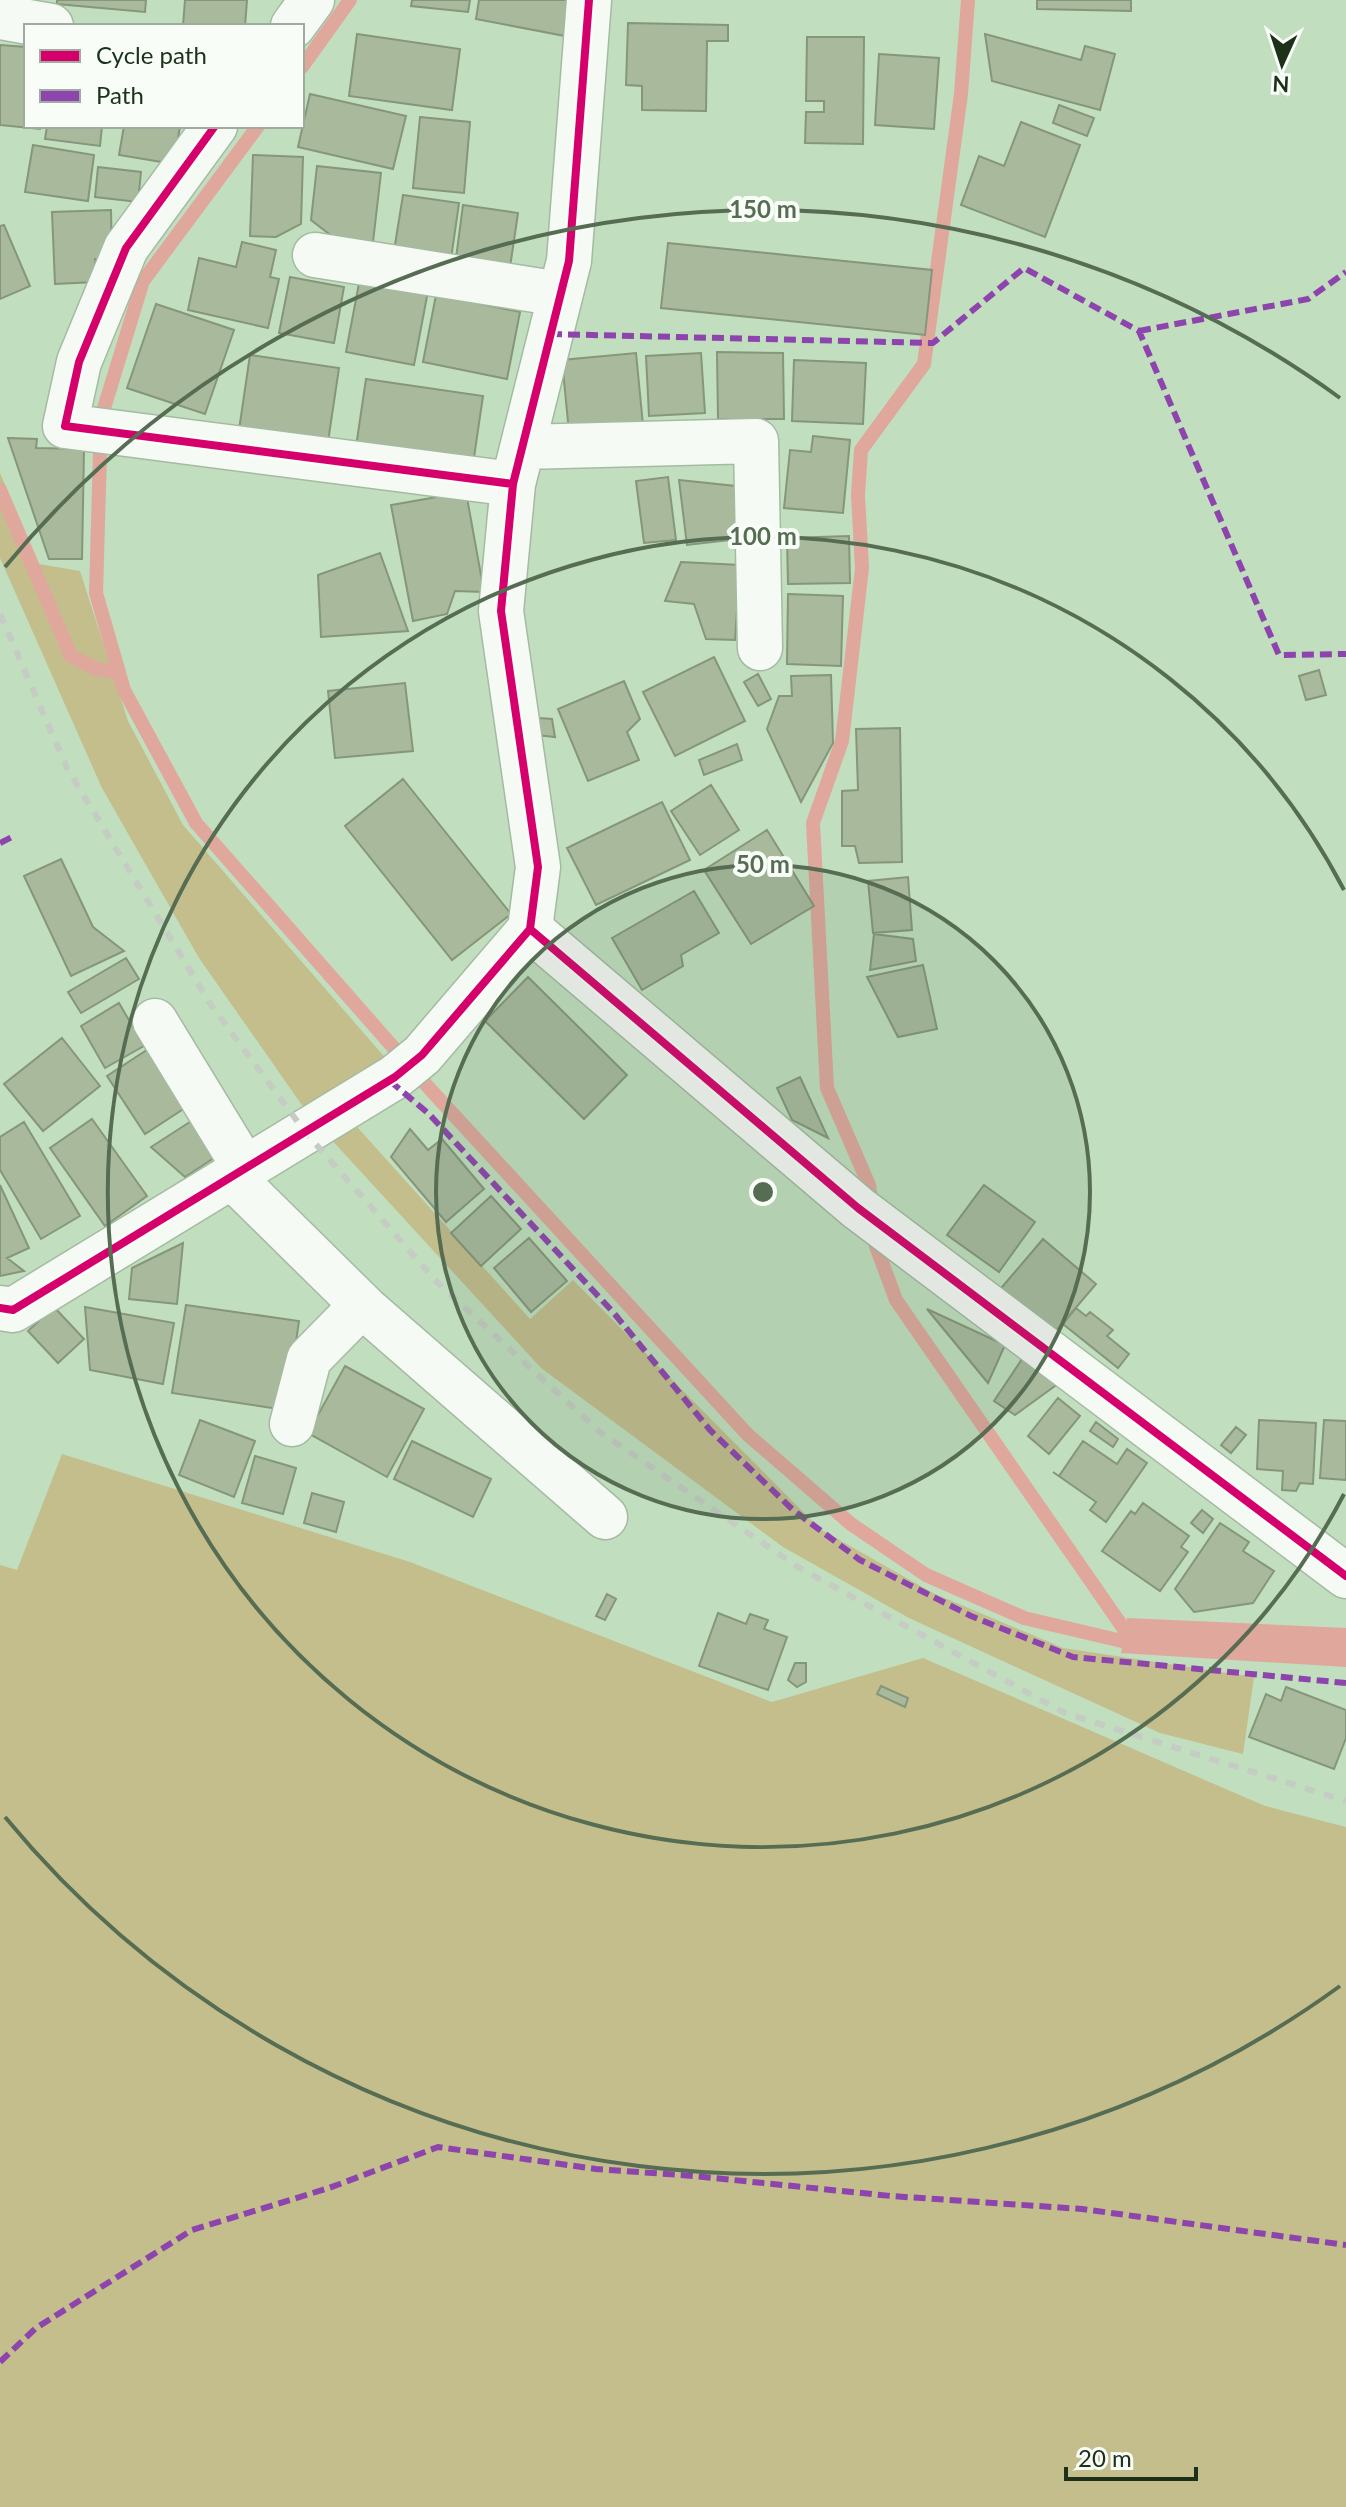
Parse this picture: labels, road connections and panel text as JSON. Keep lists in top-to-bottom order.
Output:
{
  "legend": ["Cycle path", "Path"],
  "scale_bar": "20 m",
  "north": "bottom",
  "rings": ["150 m", "100 m", "50 m"]
}
